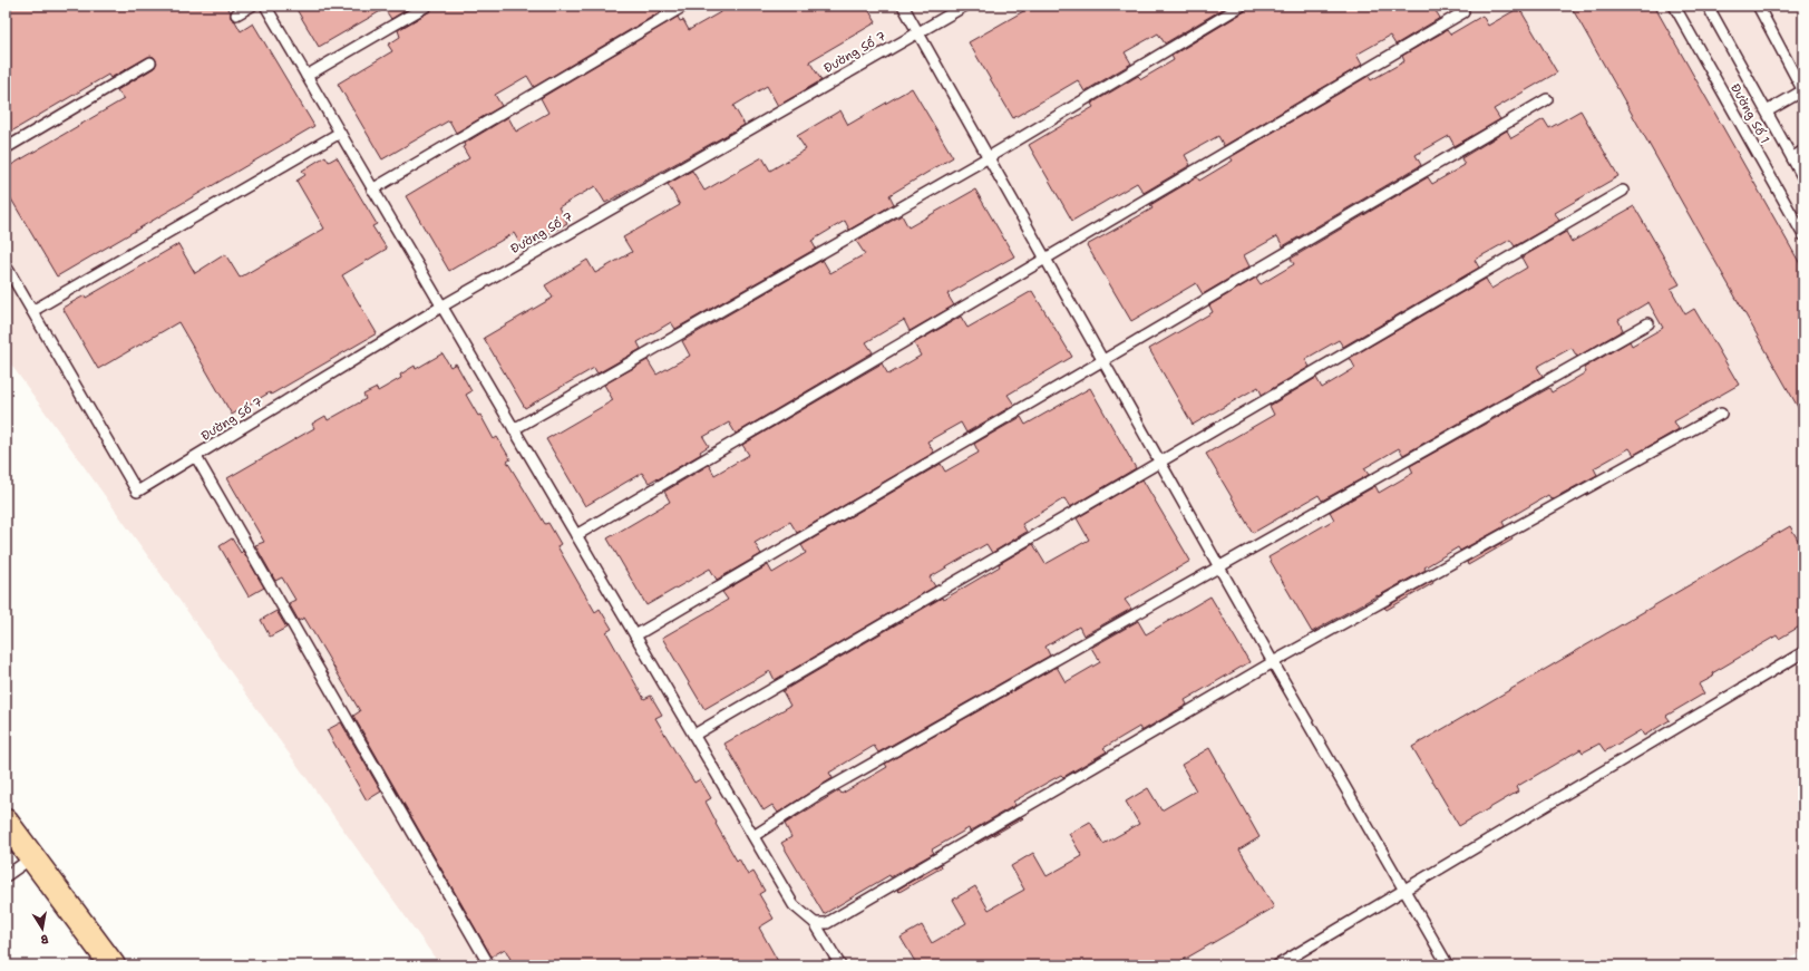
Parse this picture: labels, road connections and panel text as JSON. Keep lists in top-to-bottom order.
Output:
{
  "streets": {
    "lane": ["Đường Số 7", "Đường Số 1"]
  },
  "north": "bottom"
}
